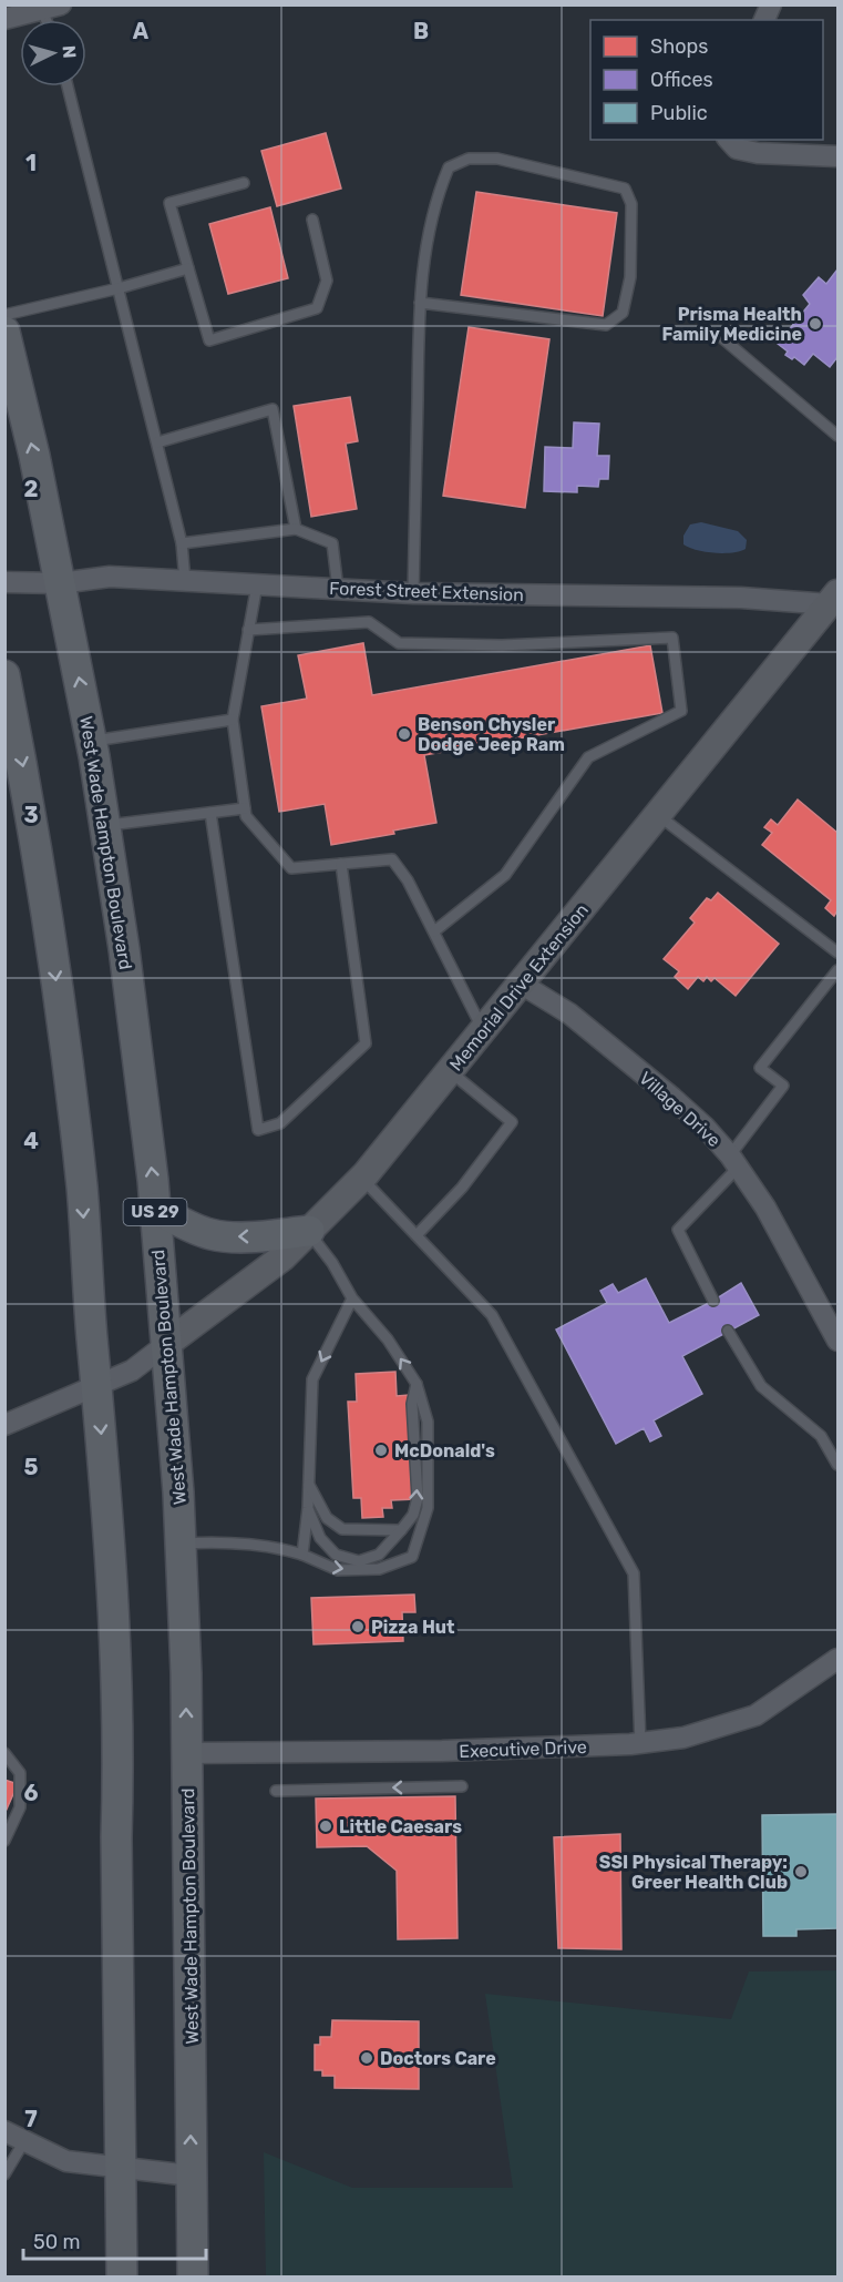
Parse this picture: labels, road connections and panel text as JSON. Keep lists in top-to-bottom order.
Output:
{
  "streets": {
    "main road": ["West Wade Hampton Boulevard", "US 29"],
    "street": [
      "Forest Street Extension",
      "Memorial Drive Extension",
      "Village Drive",
      "Executive Drive"
    ]
  },
  "crossings": [
    ["Forest Street Extension", "West Wade Hampton Boulevard"],
    ["Forest Street Extension", "Memorial Drive Extension"],
    ["West Wade Hampton Boulevard", "Memorial Drive Extension"],
    ["West Wade Hampton Boulevard", "Executive Drive"],
    ["Memorial Drive Extension", "Village Drive"]
  ],
  "places": [
    "Prisma Health Family Medicine",
    "Benson Chysler Dodge Jeep Ram",
    "McDonald's",
    "Pizza Hut",
    "Little Caesars",
    "SSI Physical Therapy: Greer Health Club",
    "Doctors Care"
  ],
  "legend": ["Shops", "Offices", "Public"],
  "scale_bar": "50 m",
  "north": "right",
  "grid": {
    "columns": ["A", "B"],
    "rows": [
      "1",
      "2",
      "3",
      "4",
      "5",
      "6",
      "7"
    ]
  }
}
